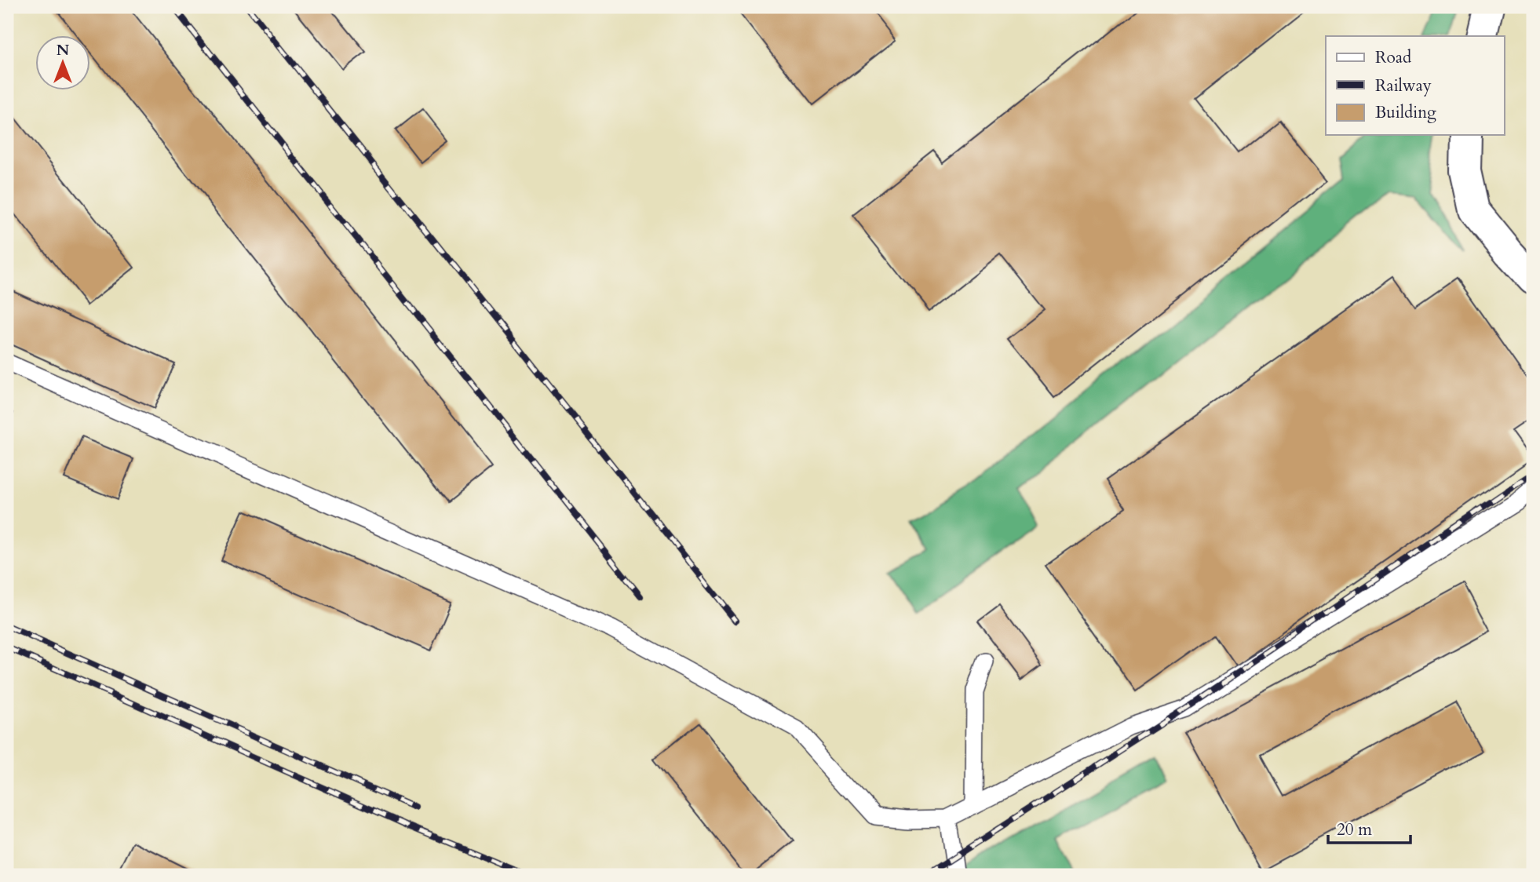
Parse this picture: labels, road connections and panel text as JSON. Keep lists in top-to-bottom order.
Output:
{
  "legend": ["Road", "Railway", "Building"],
  "scale_bar": "20 m",
  "north": "top"
}
